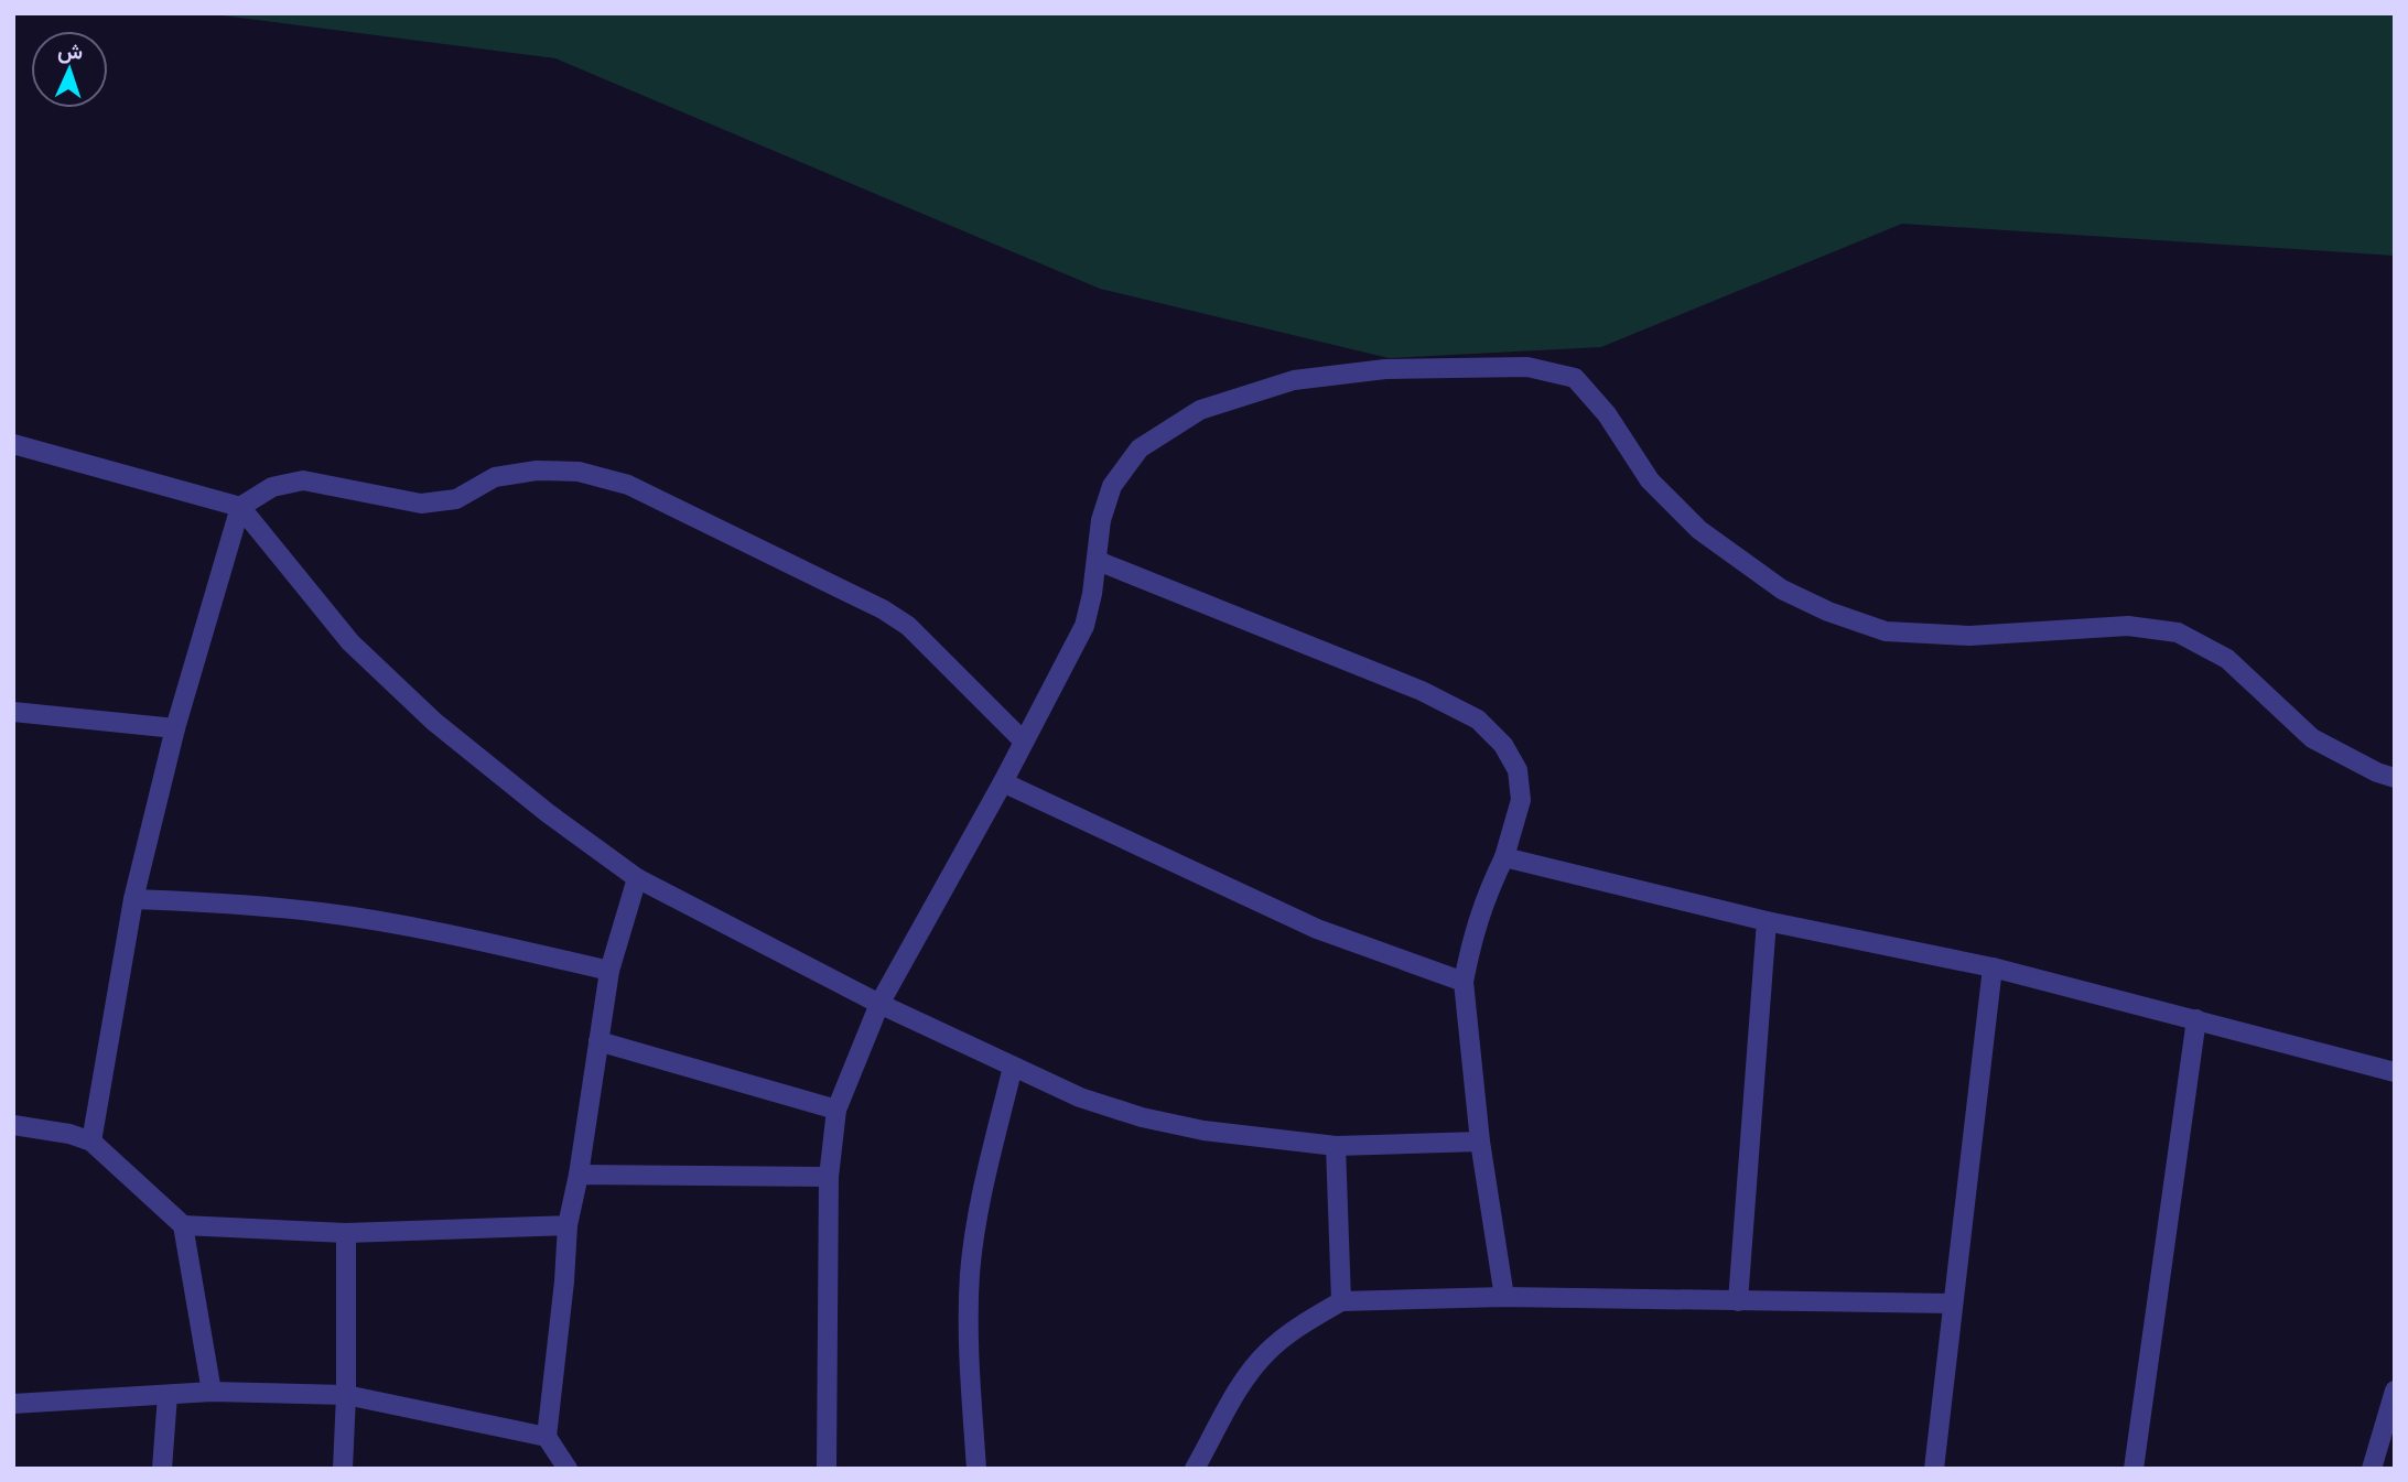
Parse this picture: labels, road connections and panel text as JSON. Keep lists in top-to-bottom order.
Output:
{
  "north": "top"
}
